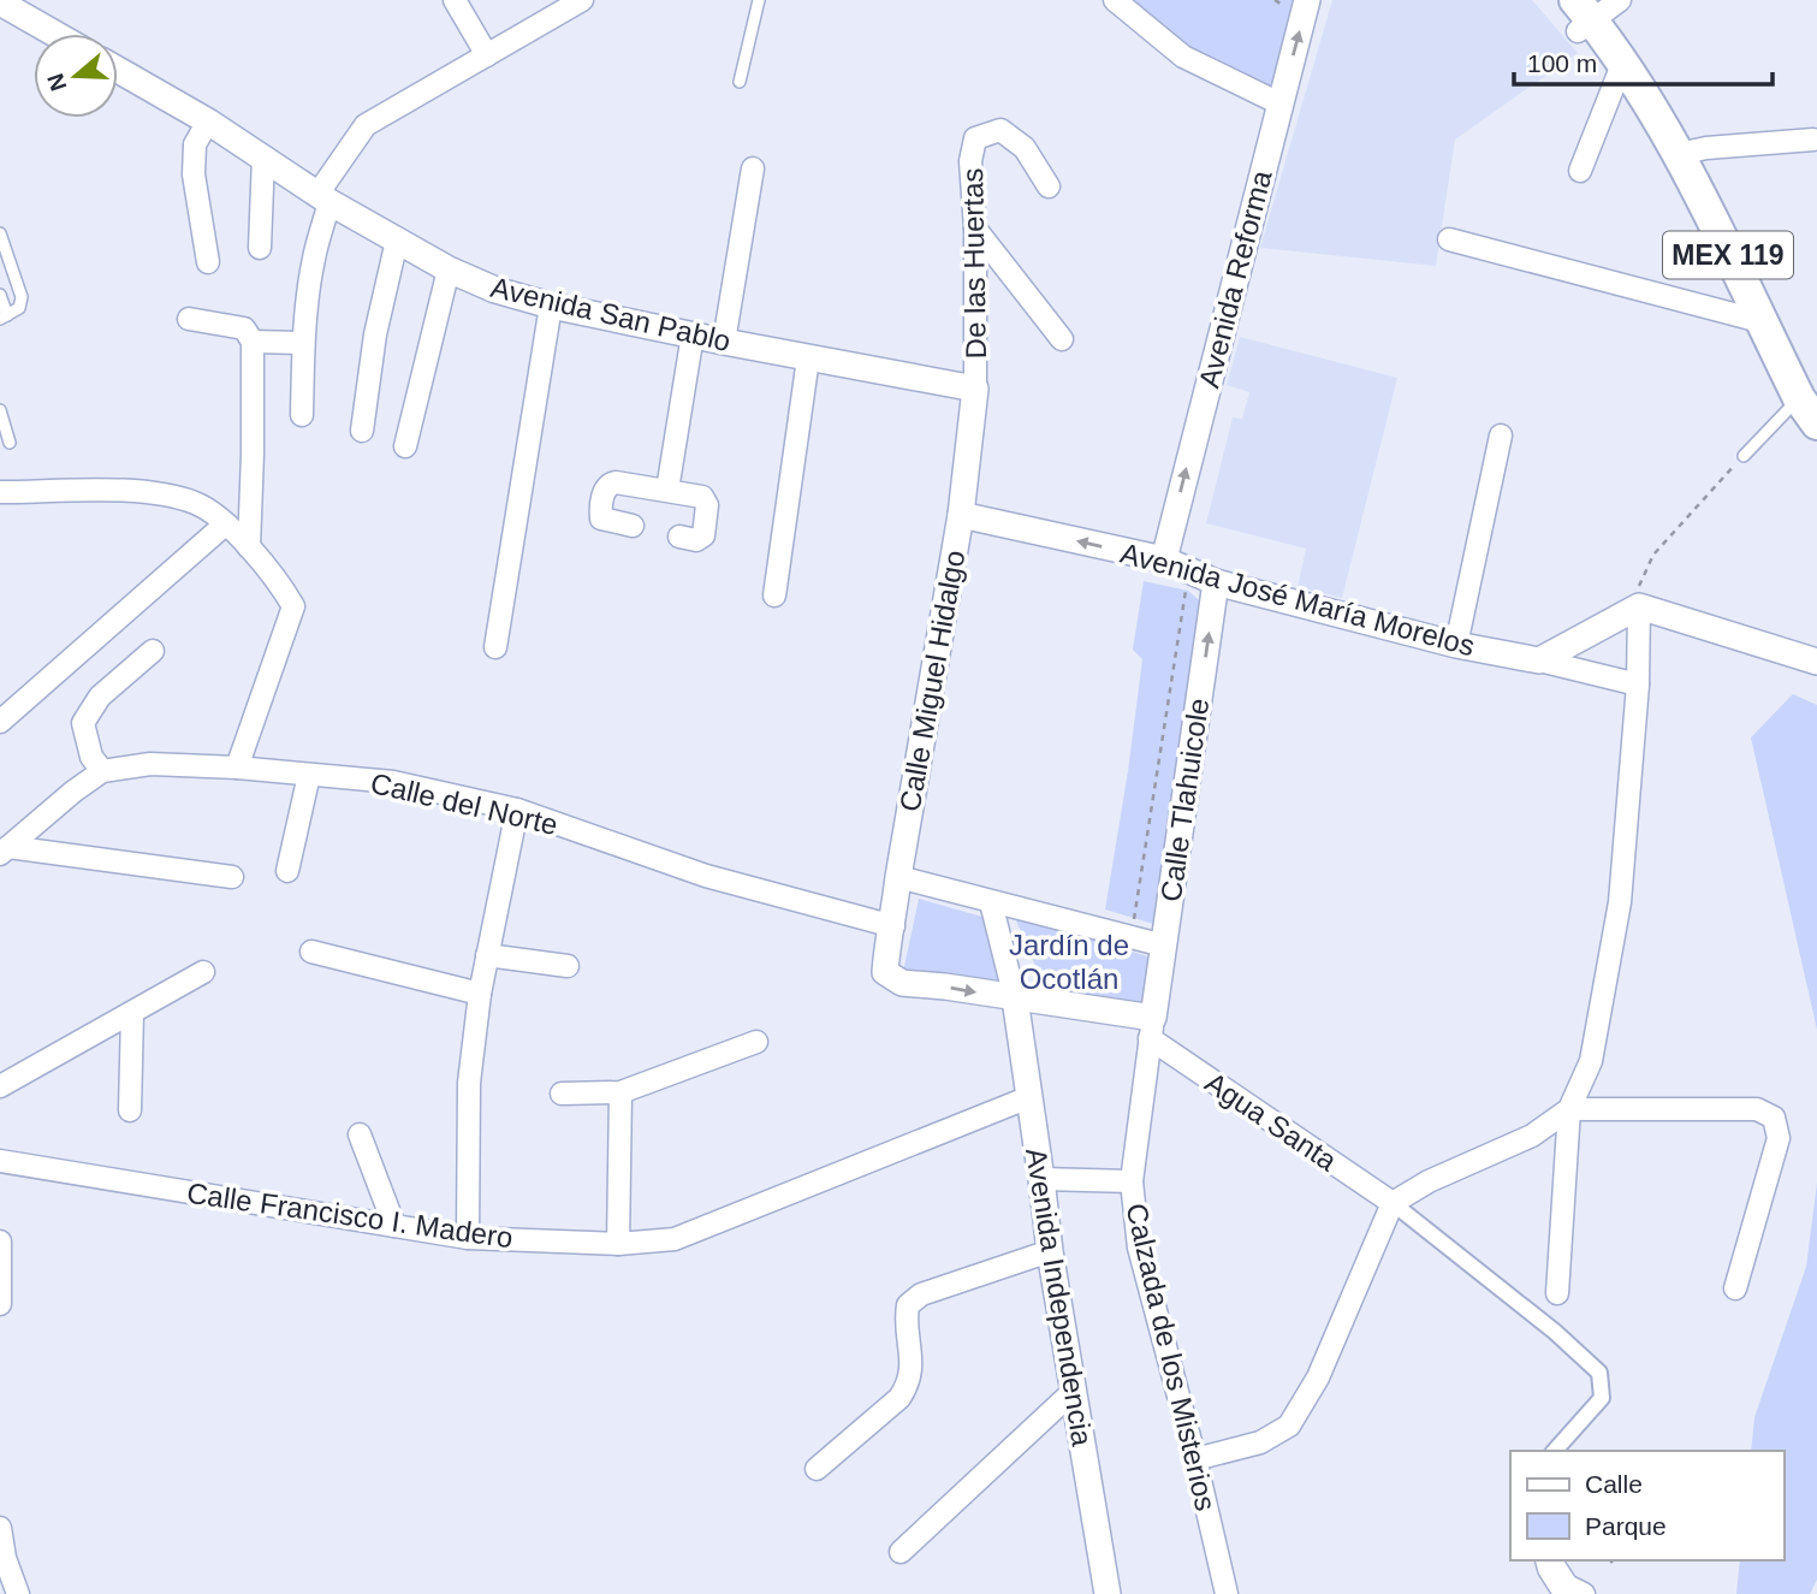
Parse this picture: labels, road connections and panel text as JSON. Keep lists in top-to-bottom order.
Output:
{
  "streets": {
    "main road": ["MEX 119"],
    "street": [
      "De las Huertas",
      "Avenida Reforma",
      "Avenida San Pablo",
      "Avenida José María Morelos",
      "Calle Miguel Hidalgo",
      "Calle Tlahuicole",
      "Calle del Norte",
      "Agua Santa",
      "Calle Francisco I. Madero",
      "Avenida Independencia",
      "Calzada de los Misterios"
    ]
  },
  "crossings": [
    ["De las Huertas", "Avenida San Pablo"],
    ["De las Huertas", "Calle Miguel Hidalgo"],
    ["Avenida Reforma", "Avenida José María Morelos"],
    ["Avenida San Pablo", "Calle Miguel Hidalgo"],
    ["Avenida José María Morelos", "Calle Miguel Hidalgo"],
    ["Avenida José María Morelos", "Calle Tlahuicole"],
    ["Calle Miguel Hidalgo", "Calle del Norte"],
    ["Calle Miguel Hidalgo", "Avenida Independencia"],
    ["Calle Tlahuicole", "Agua Santa"],
    ["Calle Tlahuicole", "Calzada de los Misterios"],
    ["Agua Santa", "Calzada de los Misterios"],
    ["Calle Francisco I. Madero", "Avenida Independencia"]
  ],
  "one_way": ["Avenida Reforma", "Calle Tlahuicole"],
  "parks": ["Jardín de Ocotlán"],
  "legend": ["Calle", "Parque"],
  "scale_bar": "100 m",
  "north": "left"
}
